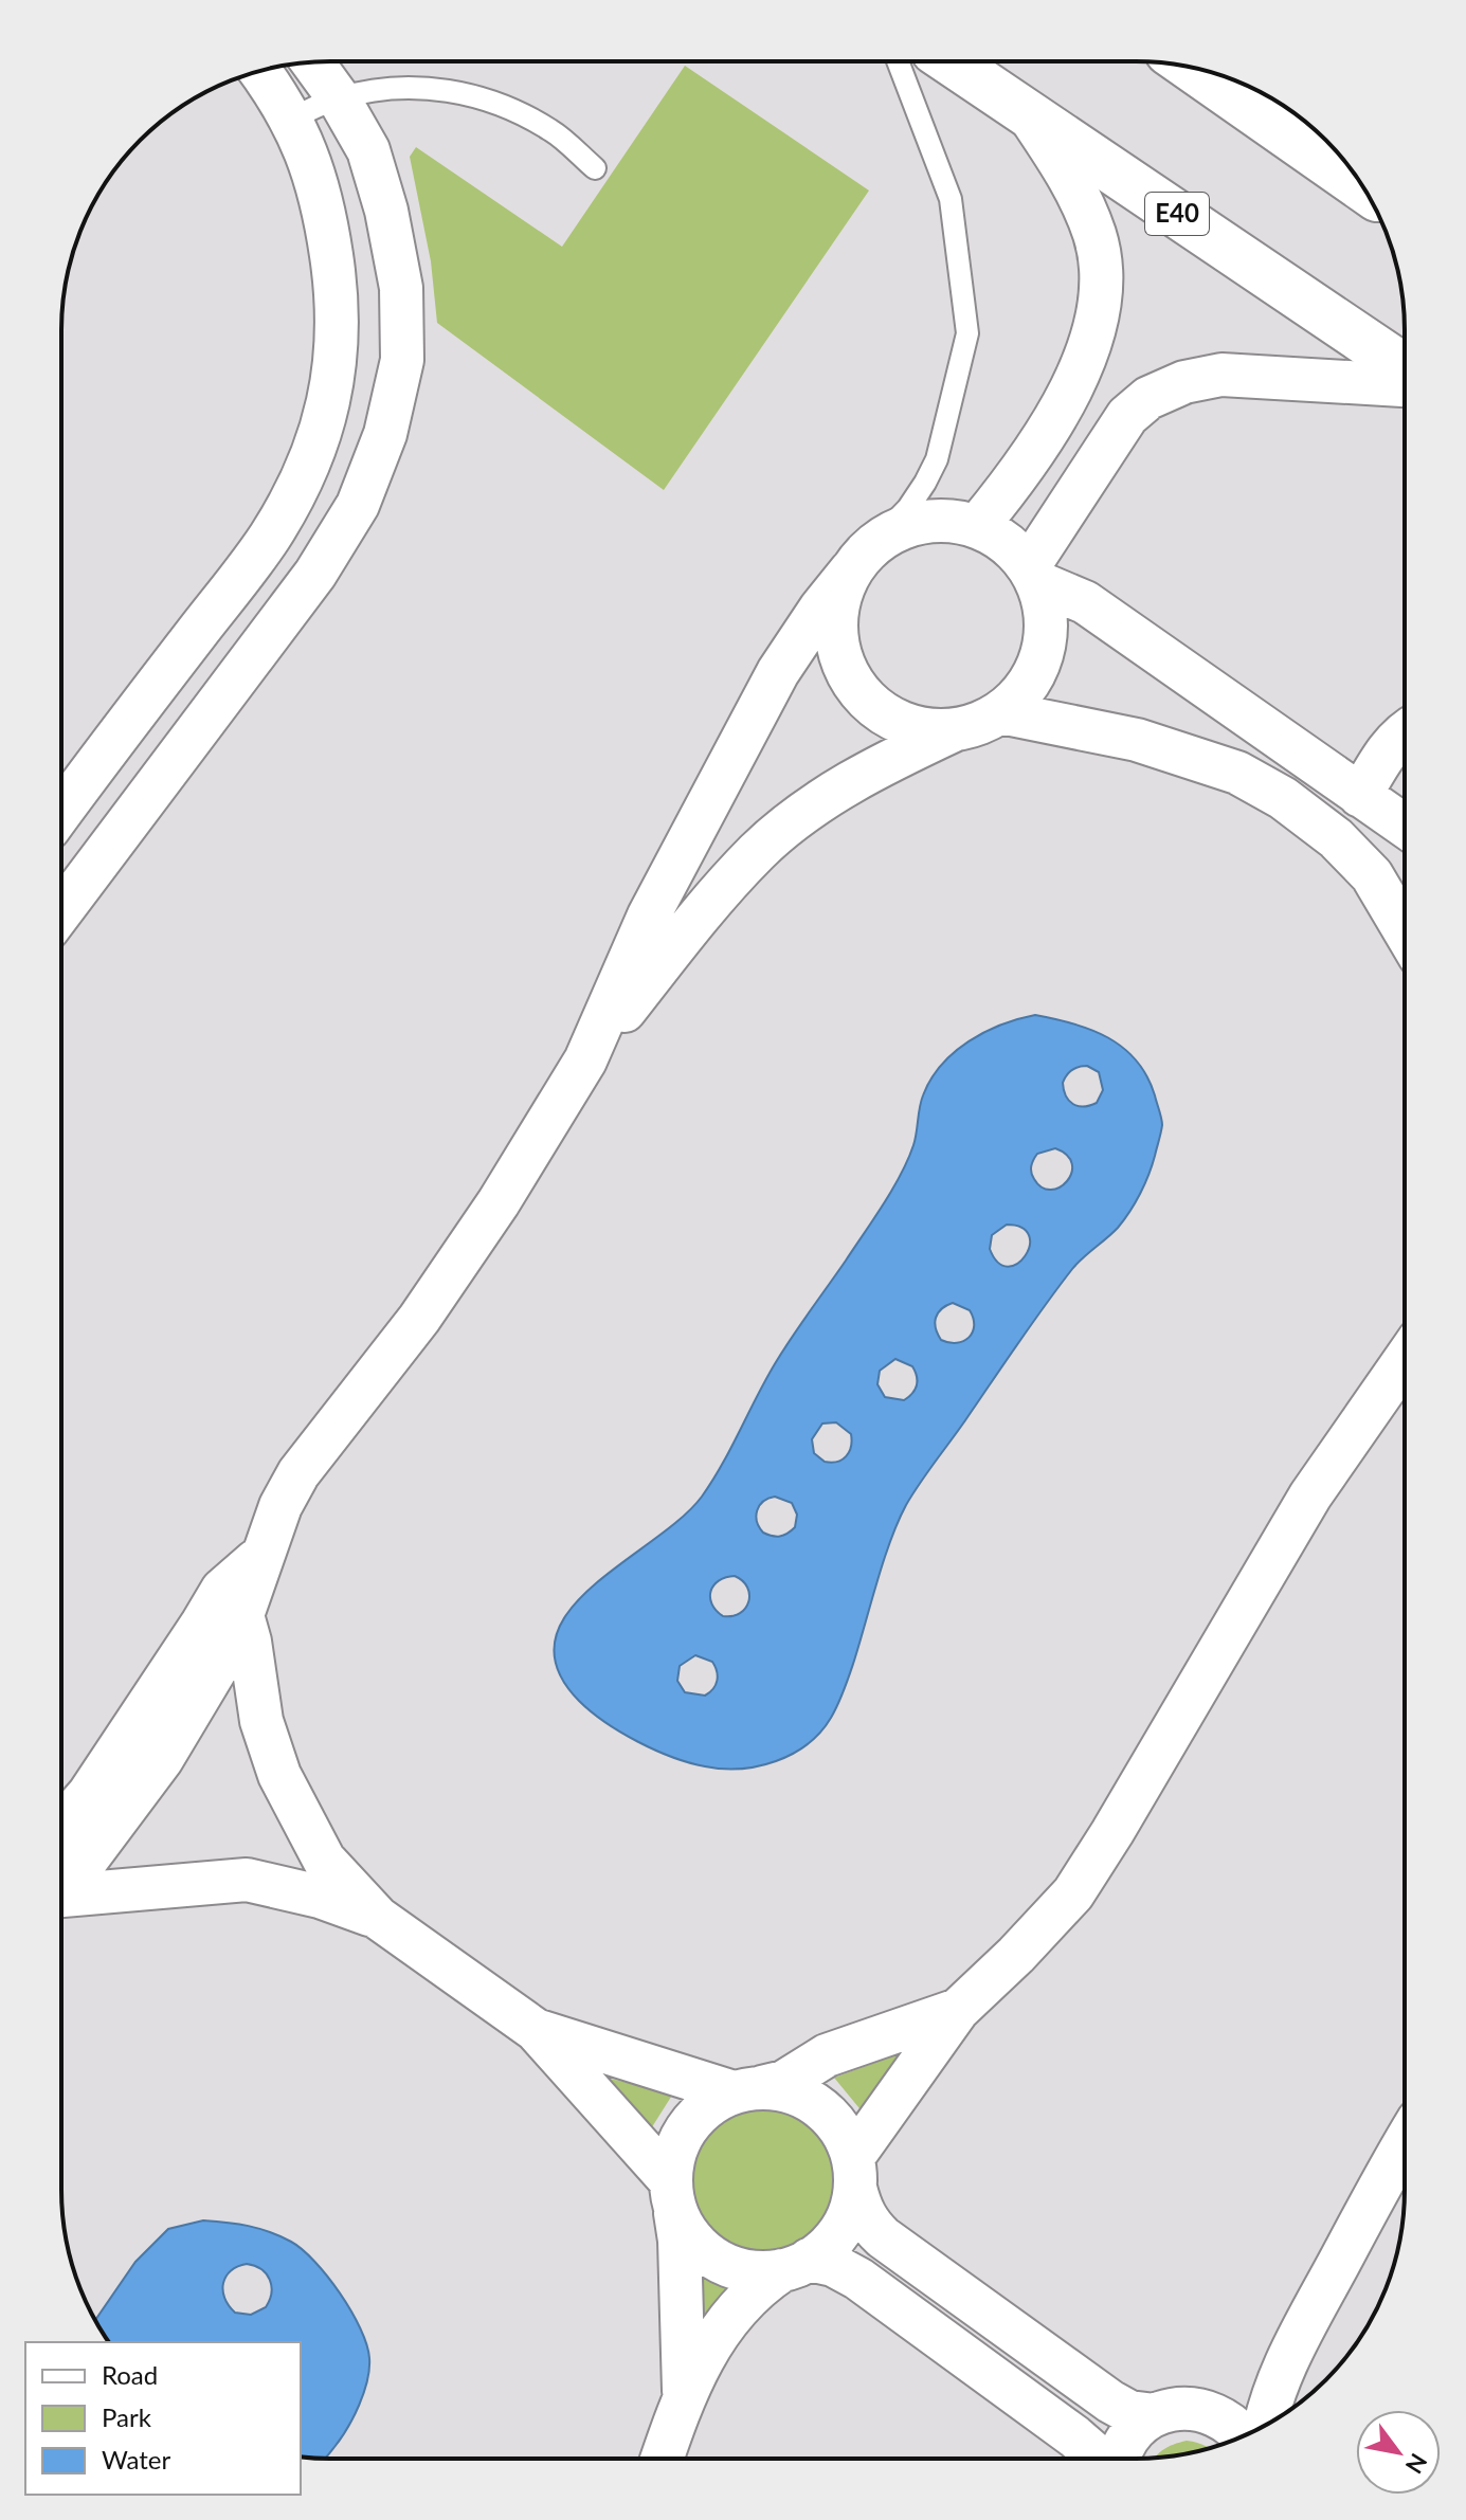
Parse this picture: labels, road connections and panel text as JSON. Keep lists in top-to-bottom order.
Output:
{
  "streets": {
    "highway": ["E40"]
  },
  "legend": ["Road", "Park", "Water"],
  "north": "bottom right"
}
